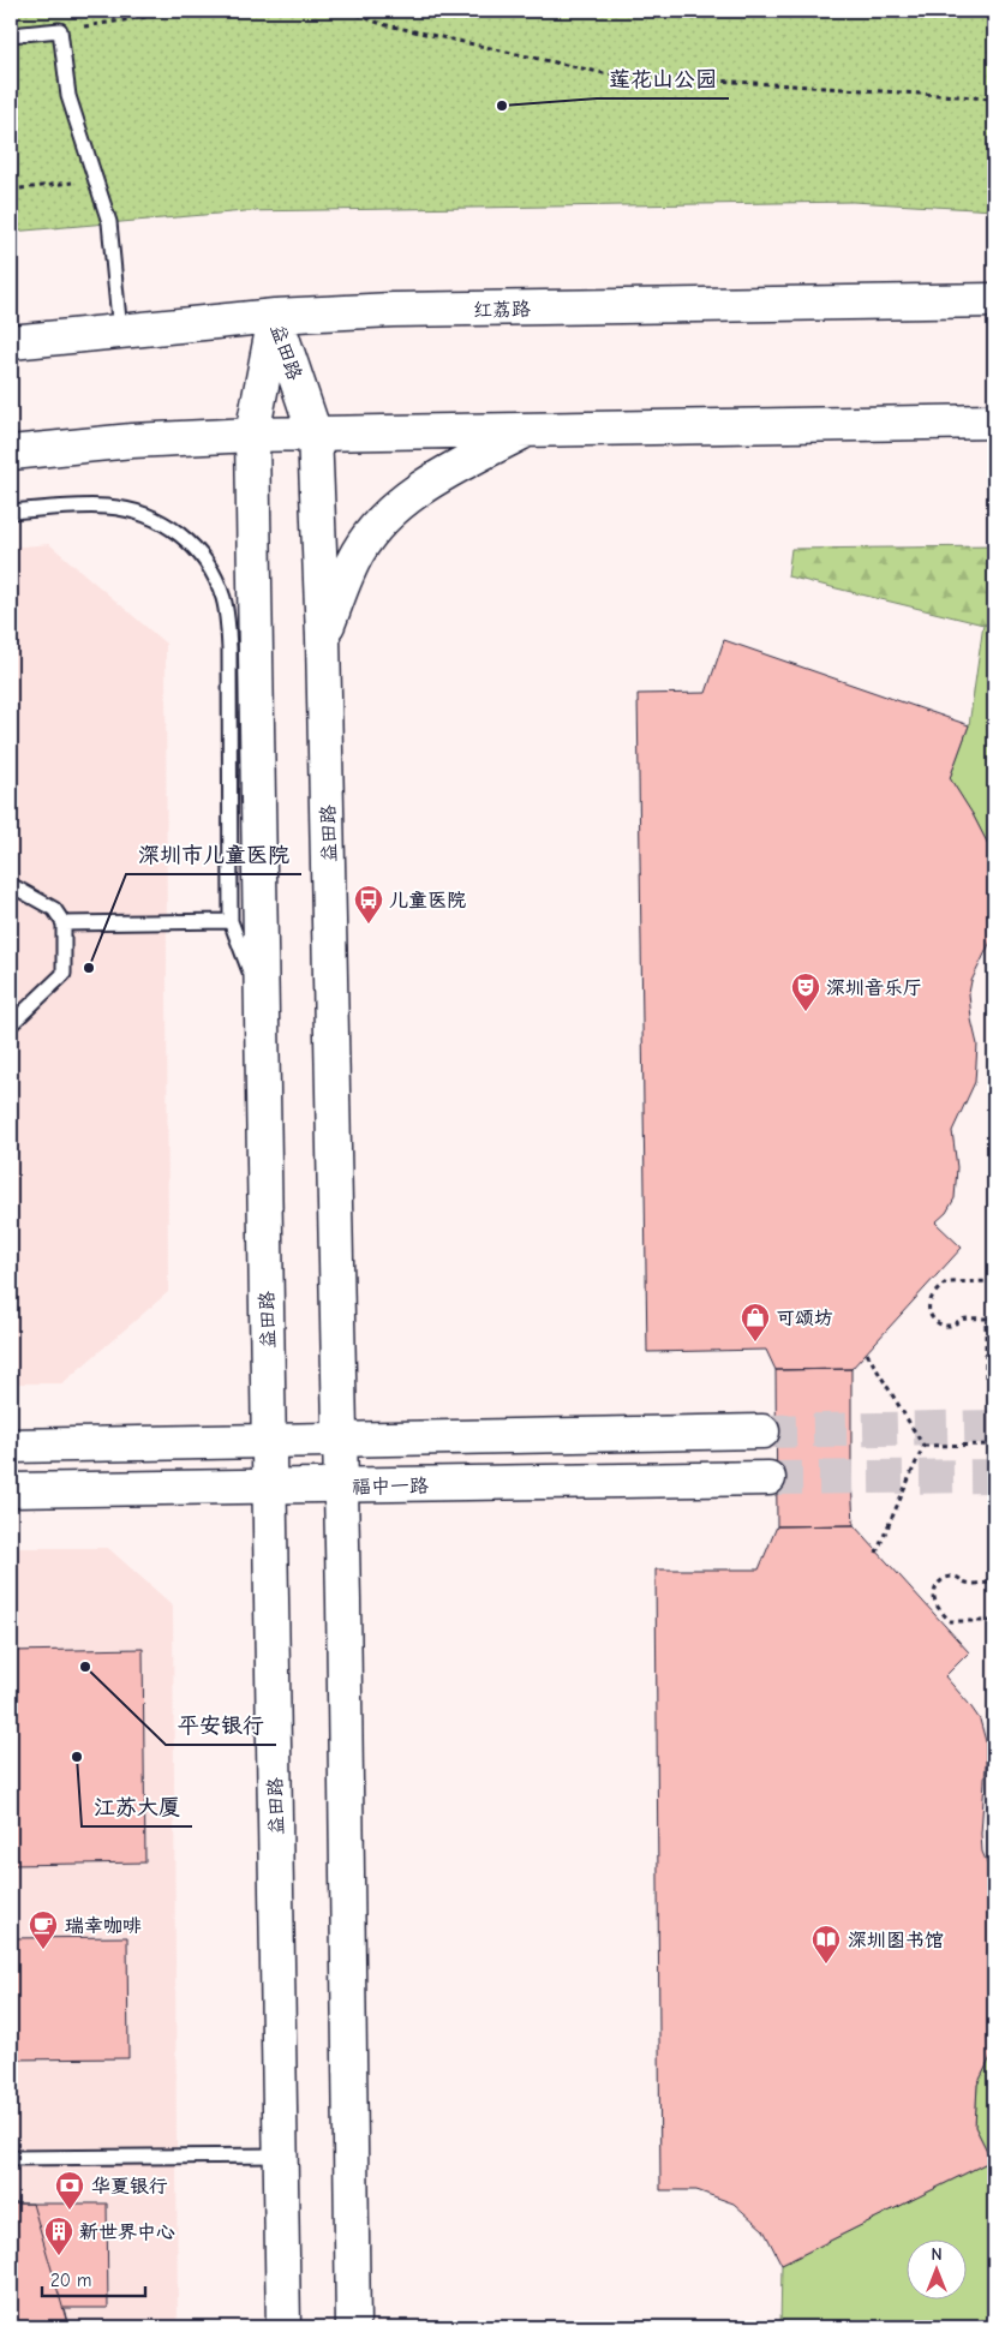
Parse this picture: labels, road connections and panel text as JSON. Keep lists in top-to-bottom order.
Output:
{
  "streets": {
    "main road": ["红荔路", "益田路", "福中一路"]
  },
  "crossings": [
    ["红荔路", "益田路"],
    ["益田路", "福中一路"]
  ],
  "places": {
    "other": [
      "莲花山公园",
      "深圳市儿童医院",
      "平安银行",
      "江苏大厦"
    ],
    "bus stop": ["儿童医院"],
    "theatre": ["深圳音乐厅"],
    "shop": ["可颂坊"],
    "cafe": ["瑞幸咖啡"],
    "library": ["深圳图书馆"],
    "bank": ["华夏银行"],
    "building": ["新世界中心"]
  },
  "scale_bar": "20 m",
  "north": "top"
}
